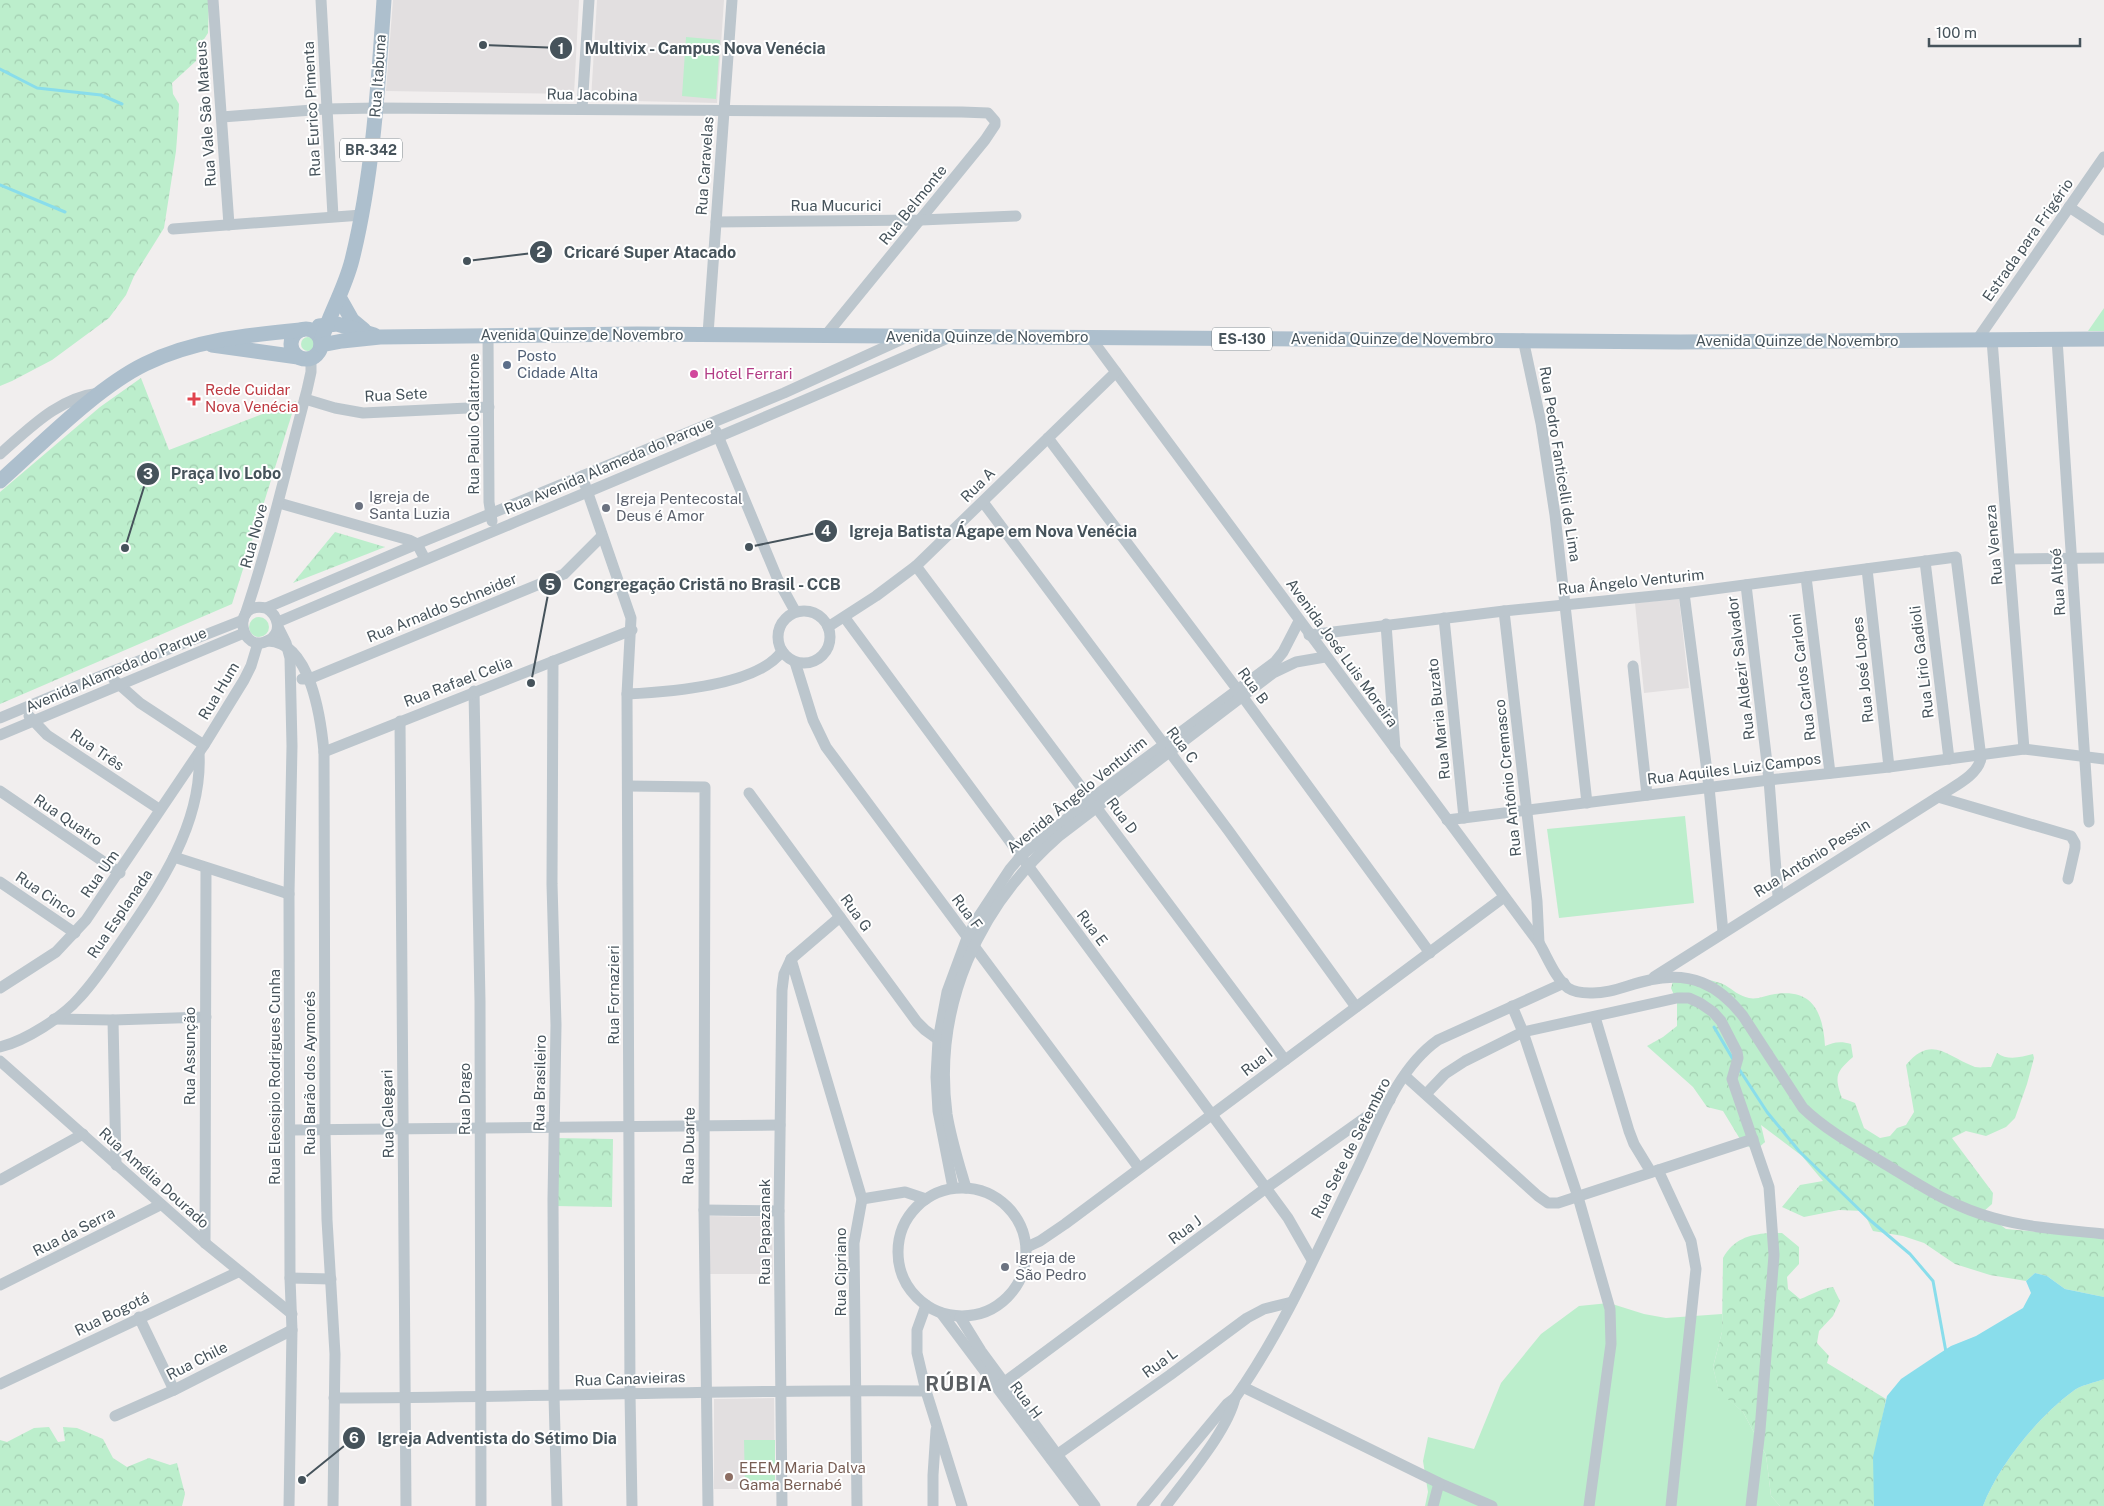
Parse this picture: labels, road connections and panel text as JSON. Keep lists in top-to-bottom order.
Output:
{
  "streets": {
    "main road": [
      "Rua Itabuna",
      "BR-342",
      "Avenida Quinze de Novembro",
      "ES-130"
    ],
    "street": [
      "Rua Jacobina",
      "Rua Eurico Pimenta",
      "Rua Vale São Mateus",
      "Rua Caravelas",
      "Rua Belmonte",
      "Rua Mucurici",
      "Estrada para Frigério",
      "Rua Sete",
      "Rua Paulo Calatrone",
      "Rua Pedro Fanticelli de Lima",
      "Rua Avenida Alameda do Parque",
      "Rua A",
      "Rua Nove",
      "Rua Veneza",
      "Rua Ângelo Venturim",
      "Rua Altoé",
      "Rua Arnaldo Schneider",
      "Avenida José Luis Moreira",
      "Rua Lírio Gadioli",
      "Rua Aldezir Salvador",
      "Avenida Alameda do Parque",
      "Rua José Lopes",
      "Rua Carlos Carloni",
      "Rua Rafael Celia",
      "Rua B",
      "Rua Hum",
      "Rua Maria Buzato",
      "Rua C",
      "Rua Três",
      "Rua Aquiles Luiz Campos",
      "Rua Antônio Cremasco",
      "Avenida Ângelo Venturim",
      "Rua D",
      "Rua Quatro",
      "Rua Antônio Pessin",
      "Rua Um",
      "Rua Cinco",
      "Rua F",
      "Rua G",
      "Rua Esplanada",
      "Rua E",
      "Rua Fornazieri",
      "Rua Assunção",
      "Rua I",
      "Rua Barão dos Aymorés",
      "Rua Eleosipio Rodrigues Cunha",
      "Rua Brasileiro",
      "Rua Drago",
      "Rua Calegari",
      "Rua Duarte",
      "Rua Sete de Setembro",
      "Rua Amélia Dourado",
      "Rua J",
      "Rua da Serra",
      "Rua Papazanak",
      "Rua Cipriano",
      "Rua Bogotá",
      "Rua Chile",
      "Rua L",
      "Rua Canavieiras",
      "Rua H"
    ]
  },
  "crossings": [
    ["Rua Itabuna", "Rua Jacobina"],
    ["Rua Itabuna", "BR-342"],
    ["Rua Jacobina", "Rua Eurico Pimenta"],
    ["Rua Jacobina", "Rua Vale São Mateus"],
    ["Rua Jacobina", "Rua Caravelas"],
    ["Rua Jacobina", "Rua Belmonte"],
    ["BR-342", "ES-130"],
    ["BR-342", "Rua Nove"],
    ["Rua Caravelas", "Rua Mucurici"],
    ["Rua Caravelas", "Avenida Quinze de Novembro"],
    ["Rua Belmonte", "Rua Mucurici"],
    ["Rua Belmonte", "Avenida Quinze de Novembro"],
    ["Estrada para Frigério", "Avenida Quinze de Novembro"],
    ["Estrada para Frigério", "Rua Veneza"],
    ["Avenida Quinze de Novembro", "ES-130"],
    ["Avenida Quinze de Novembro", "Rua Paulo Calatrone"],
    ["Avenida Quinze de Novembro", "Rua Pedro Fanticelli de Lima"],
    ["Avenida Quinze de Novembro", "Rua Avenida Alameda do Parque"],
    ["Avenida Quinze de Novembro", "Rua Veneza"],
    ["Avenida Quinze de Novembro", "Rua Altoé"],
    ["Avenida Quinze de Novembro", "Avenida José Luis Moreira"],
    ["Avenida Quinze de Novembro", "Avenida Alameda do Parque"],
    ["Rua Sete", "Rua Paulo Calatrone"],
    ["Rua Sete", "Rua Nove"],
    ["Rua Paulo Calatrone", "Rua Avenida Alameda do Parque"],
    ["Rua Paulo Calatrone", "Avenida Alameda do Parque"],
    ["Rua Pedro Fanticelli de Lima", "Rua Ângelo Venturim"],
    ["Rua Pedro Fanticelli de Lima", "Rua Aquiles Luiz Campos"],
    ["Rua Avenida Alameda do Parque", "Avenida Alameda do Parque"],
    ["Rua Avenida Alameda do Parque", "Rua Hum"],
    ["Rua Avenida Alameda do Parque", "Rua Fornazieri"],
    ["Rua A", "Avenida José Luis Moreira"],
    ["Rua A", "Rua B"],
    ["Rua A", "Rua C"],
    ["Rua A", "Rua D"],
    ["Rua A", "Rua F"],
    ["Rua A", "Rua E"],
    ["Rua Veneza", "Rua Aquiles Luiz Campos"],
    ["Rua Ângelo Venturim", "Avenida José Luis Moreira"],
    ["Rua Ângelo Venturim", "Rua Lírio Gadioli"],
    ["Rua Ângelo Venturim", "Rua Aldezir Salvador"],
    ["Rua Ângelo Venturim", "Rua José Lopes"],
    ["Rua Ângelo Venturim", "Rua Carlos Carloni"],
    ["Rua Ângelo Venturim", "Rua Maria Buzato"],
    ["Rua Ângelo Venturim", "Rua Aquiles Luiz Campos"],
    ["Rua Ângelo Venturim", "Rua Antônio Cremasco"],
    ["Rua Ângelo Venturim", "Rua Antônio Pessin"],
    ["Rua Altoé", "Rua Aquiles Luiz Campos"],
    ["Rua Arnaldo Schneider", "Rua Fornazieri"],
    ["Rua Arnaldo Schneider", "Rua Barão dos Aymorés"],
    ["Avenida José Luis Moreira", "Rua Aquiles Luiz Campos"],
    ["Avenida José Luis Moreira", "Rua Antônio Cremasco"],
    ["Avenida José Luis Moreira", "Avenida Ângelo Venturim"],
    ["Avenida José Luis Moreira", "Rua I"],
    ["Avenida José Luis Moreira", "Rua Sete de Setembro"],
    ["Rua Lírio Gadioli", "Rua Aquiles Luiz Campos"],
    ["Rua Aldezir Salvador", "Rua Aquiles Luiz Campos"],
    ["Rua Aldezir Salvador", "Rua Antônio Pessin"],
    ["Avenida Alameda do Parque", "Rua Hum"],
    ["Avenida Alameda do Parque", "Rua Três"],
    ["Avenida Alameda do Parque", "Rua Fornazieri"],
    ["Rua José Lopes", "Rua Aquiles Luiz Campos"],
    ["Rua Carlos Carloni", "Rua Aquiles Luiz Campos"],
    ["Rua Rafael Celia", "Rua Fornazieri"],
    ["Rua Rafael Celia", "Rua Barão dos Aymorés"],
    ["Rua Rafael Celia", "Rua Brasileiro"],
    ["Rua Rafael Celia", "Rua Drago"],
    ["Rua Rafael Celia", "Rua Calegari"],
    ["Rua B", "Avenida Ângelo Venturim"],
    ["Rua B", "Rua I"],
    ["Rua Hum", "Rua Um"],
    ["Rua Hum", "Rua Esplanada"],
    ["Rua Maria Buzato", "Rua Aquiles Luiz Campos"],
    ["Rua C", "Avenida Ângelo Venturim"],
    ["Rua C", "Rua I"],
    ["Rua Três", "Rua Um"],
    ["Rua Aquiles Luiz Campos", "Rua Antônio Cremasco"],
    ["Rua Aquiles Luiz Campos", "Rua Antônio Pessin"],
    ["Avenida Ângelo Venturim", "Rua D"],
    ["Avenida Ângelo Venturim", "Rua F"],
    ["Avenida Ângelo Venturim", "Rua G"],
    ["Avenida Ângelo Venturim", "Rua E"],
    ["Avenida Ângelo Venturim", "Rua I"],
    ["Avenida Ângelo Venturim", "Rua H"],
    ["Rua D", "Rua I"],
    ["Rua Quatro", "Rua Um"],
    ["Rua Um", "Rua Cinco"],
    ["Rua Um", "Rua Esplanada"],
    ["Rua F", "Rua I"],
    ["Rua E", "Rua I"],
    ["Rua E", "Rua Sete de Setembro"],
    ["Rua E", "Rua J"],
    ["Rua Fornazieri", "Rua Duarte"],
    ["Rua Fornazieri", "Rua Canavieiras"],
    ["Rua Assunção", "Rua Amélia Dourado"],
    ["Rua I", "Rua H"],
    ["Rua Barão dos Aymorés", "Rua Eleosipio Rodrigues Cunha"],
    ["Rua Barão dos Aymorés", "Rua Canavieiras"],
    ["Rua Eleosipio Rodrigues Cunha", "Rua Amélia Dourado"],
    ["Rua Eleosipio Rodrigues Cunha", "Rua Chile"],
    ["Rua Brasileiro", "Rua Canavieiras"],
    ["Rua Drago", "Rua Canavieiras"],
    ["Rua Calegari", "Rua Canavieiras"],
    ["Rua Duarte", "Rua Canavieiras"],
    ["Rua Sete de Setembro", "Rua J"],
    ["Rua Sete de Setembro", "Rua L"],
    ["Rua Amélia Dourado", "Rua da Serra"],
    ["Rua Amélia Dourado", "Rua Bogotá"],
    ["Rua J", "Rua H"],
    ["Rua Papazanak", "Rua Cipriano"],
    ["Rua Papazanak", "Rua Canavieiras"],
    ["Rua Cipriano", "Rua Canavieiras"],
    ["Rua L", "Rua H"]
  ],
  "districts": ["RÚBIA"],
  "places": {
    "other": [
      "Multivix - Campus Nova Venécia",
      "Cricaré Super Atacado",
      "Posto Cidade Alta",
      "Hotel Ferrari",
      "Igreja de Santa Luzia",
      "Igreja Pentecostal Deus é Amor",
      "Igreja Batista Ágape em Nova Venécia",
      "Praça Ivo Lobo",
      "Congregação Cristã no Brasil - CCB",
      "Igreja de São Pedro",
      "EEEM Maria Dalva Gama Bernabé",
      "Igreja Adventista do Sétimo Dia"
    ],
    "health": ["Rede Cuidar Nova Venécia"]
  },
  "scale_bar": "100 m"
}
